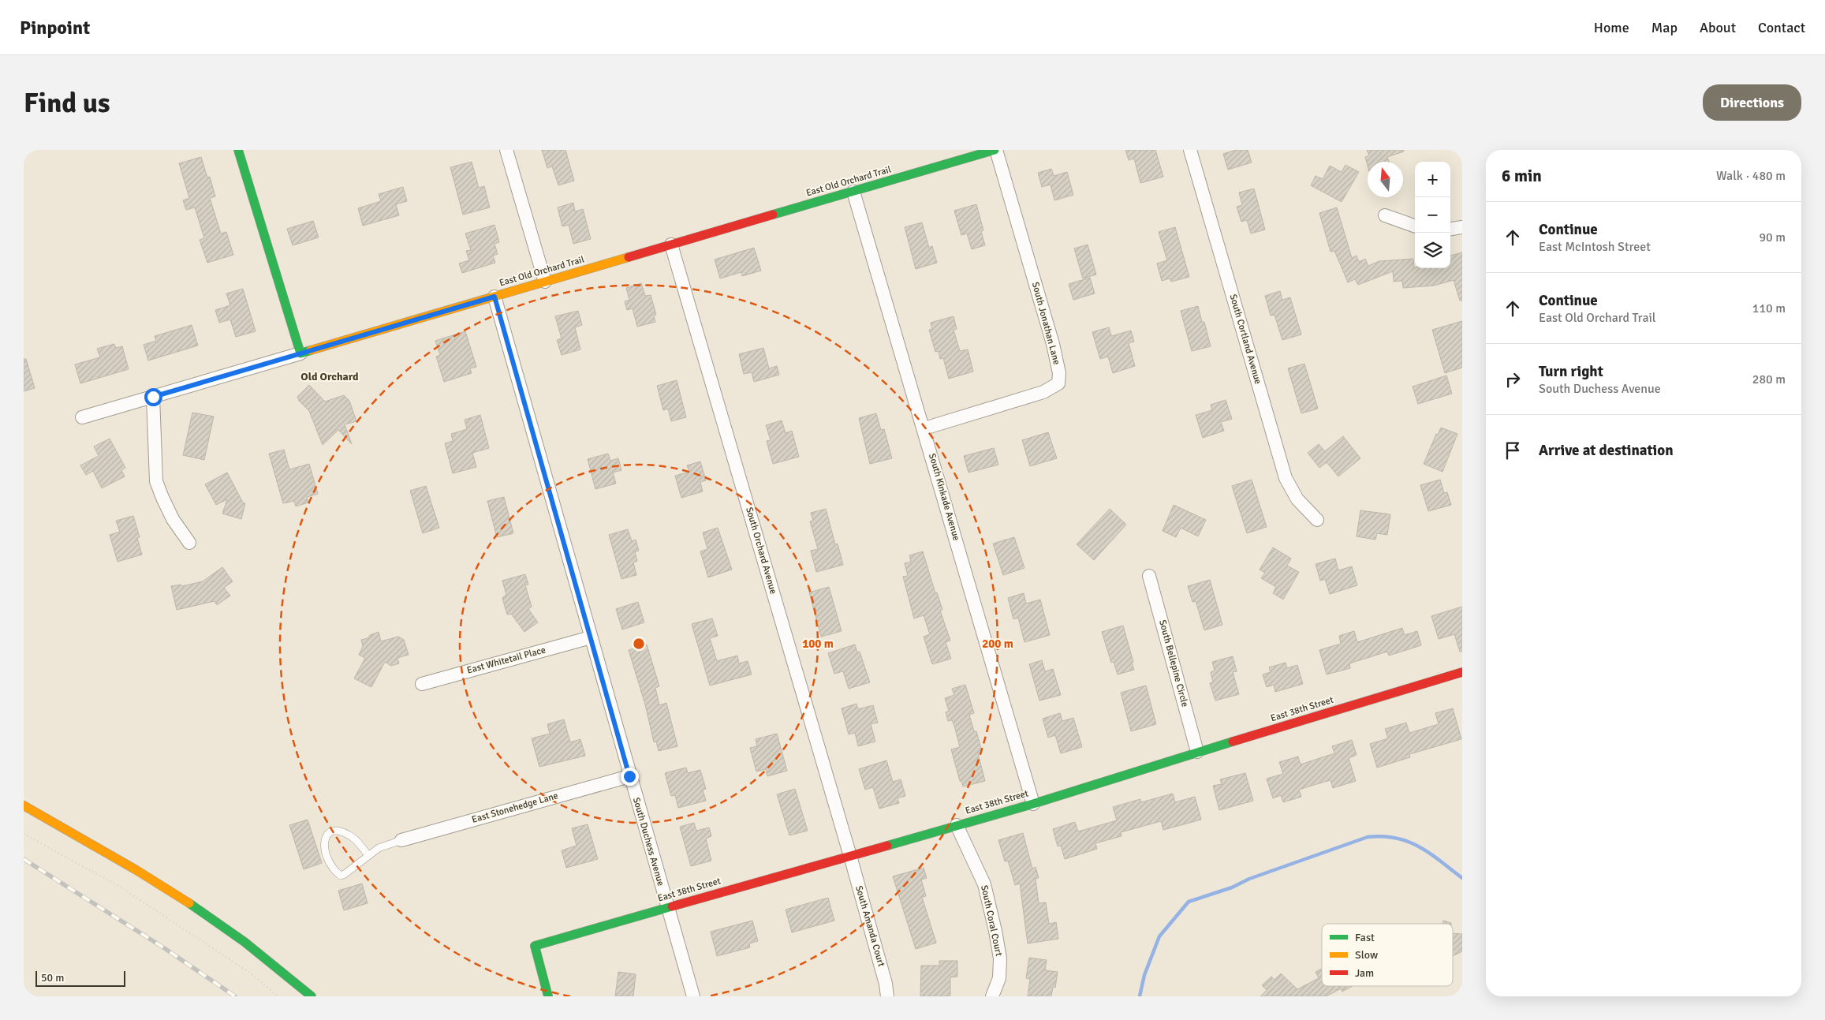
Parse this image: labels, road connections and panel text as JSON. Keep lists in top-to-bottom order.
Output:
{
  "streets": {
    "street": [
      "East Old Orchard Trail",
      "South Jonathan Lane",
      "South Cortland Avenue",
      "South Kinkade Avenue",
      "South Orchard Avenue",
      "East Whitetail Place",
      "South Bellepine Circle",
      "East 38th Street",
      "East Stonehedge Lane",
      "South Duchess Avenue",
      "South Coral Court",
      "South Amanda Court"
    ]
  },
  "crossings": [
    ["East Old Orchard Trail", "South Jonathan Lane"],
    ["East Old Orchard Trail", "South Kinkade Avenue"],
    ["East Old Orchard Trail", "South Orchard Avenue"],
    ["East Old Orchard Trail", "South Duchess Avenue"],
    ["South Jonathan Lane", "South Kinkade Avenue"],
    ["South Kinkade Avenue", "East 38th Street"],
    ["South Orchard Avenue", "East 38th Street"],
    ["South Orchard Avenue", "South Amanda Court"],
    ["East Whitetail Place", "South Duchess Avenue"],
    ["South Bellepine Circle", "East 38th Street"],
    ["East 38th Street", "South Duchess Avenue"],
    ["East 38th Street", "South Coral Court"],
    ["East 38th Street", "South Amanda Court"],
    ["East Stonehedge Lane", "South Duchess Avenue"]
  ],
  "districts": ["Old Orchard"],
  "legend": ["Fast", "Slow", "Jam"],
  "scale_bar": "50 m",
  "north": "top",
  "page": {
    "header": "Pinpoint",
    "nav": [
      "Home",
      "Map",
      "About",
      "Contact"
    ],
    "buttons": "Directions",
    "title": "Find us",
    "heading": ["6 min", "Walk · 480 m"],
    "map_buttons": ["+", "−"],
    "list": [
      ["Continue", "East McIntosh Street", "90 m"],
      ["Continue", "East Old Orchard Trail", "110 m"],
      ["Turn right", "South Duchess Avenue", "280 m"],
      "Arrive at destination"
    ],
    "scale": "50 m"
  },
  "rings": ["100 m", "200 m"]
}
